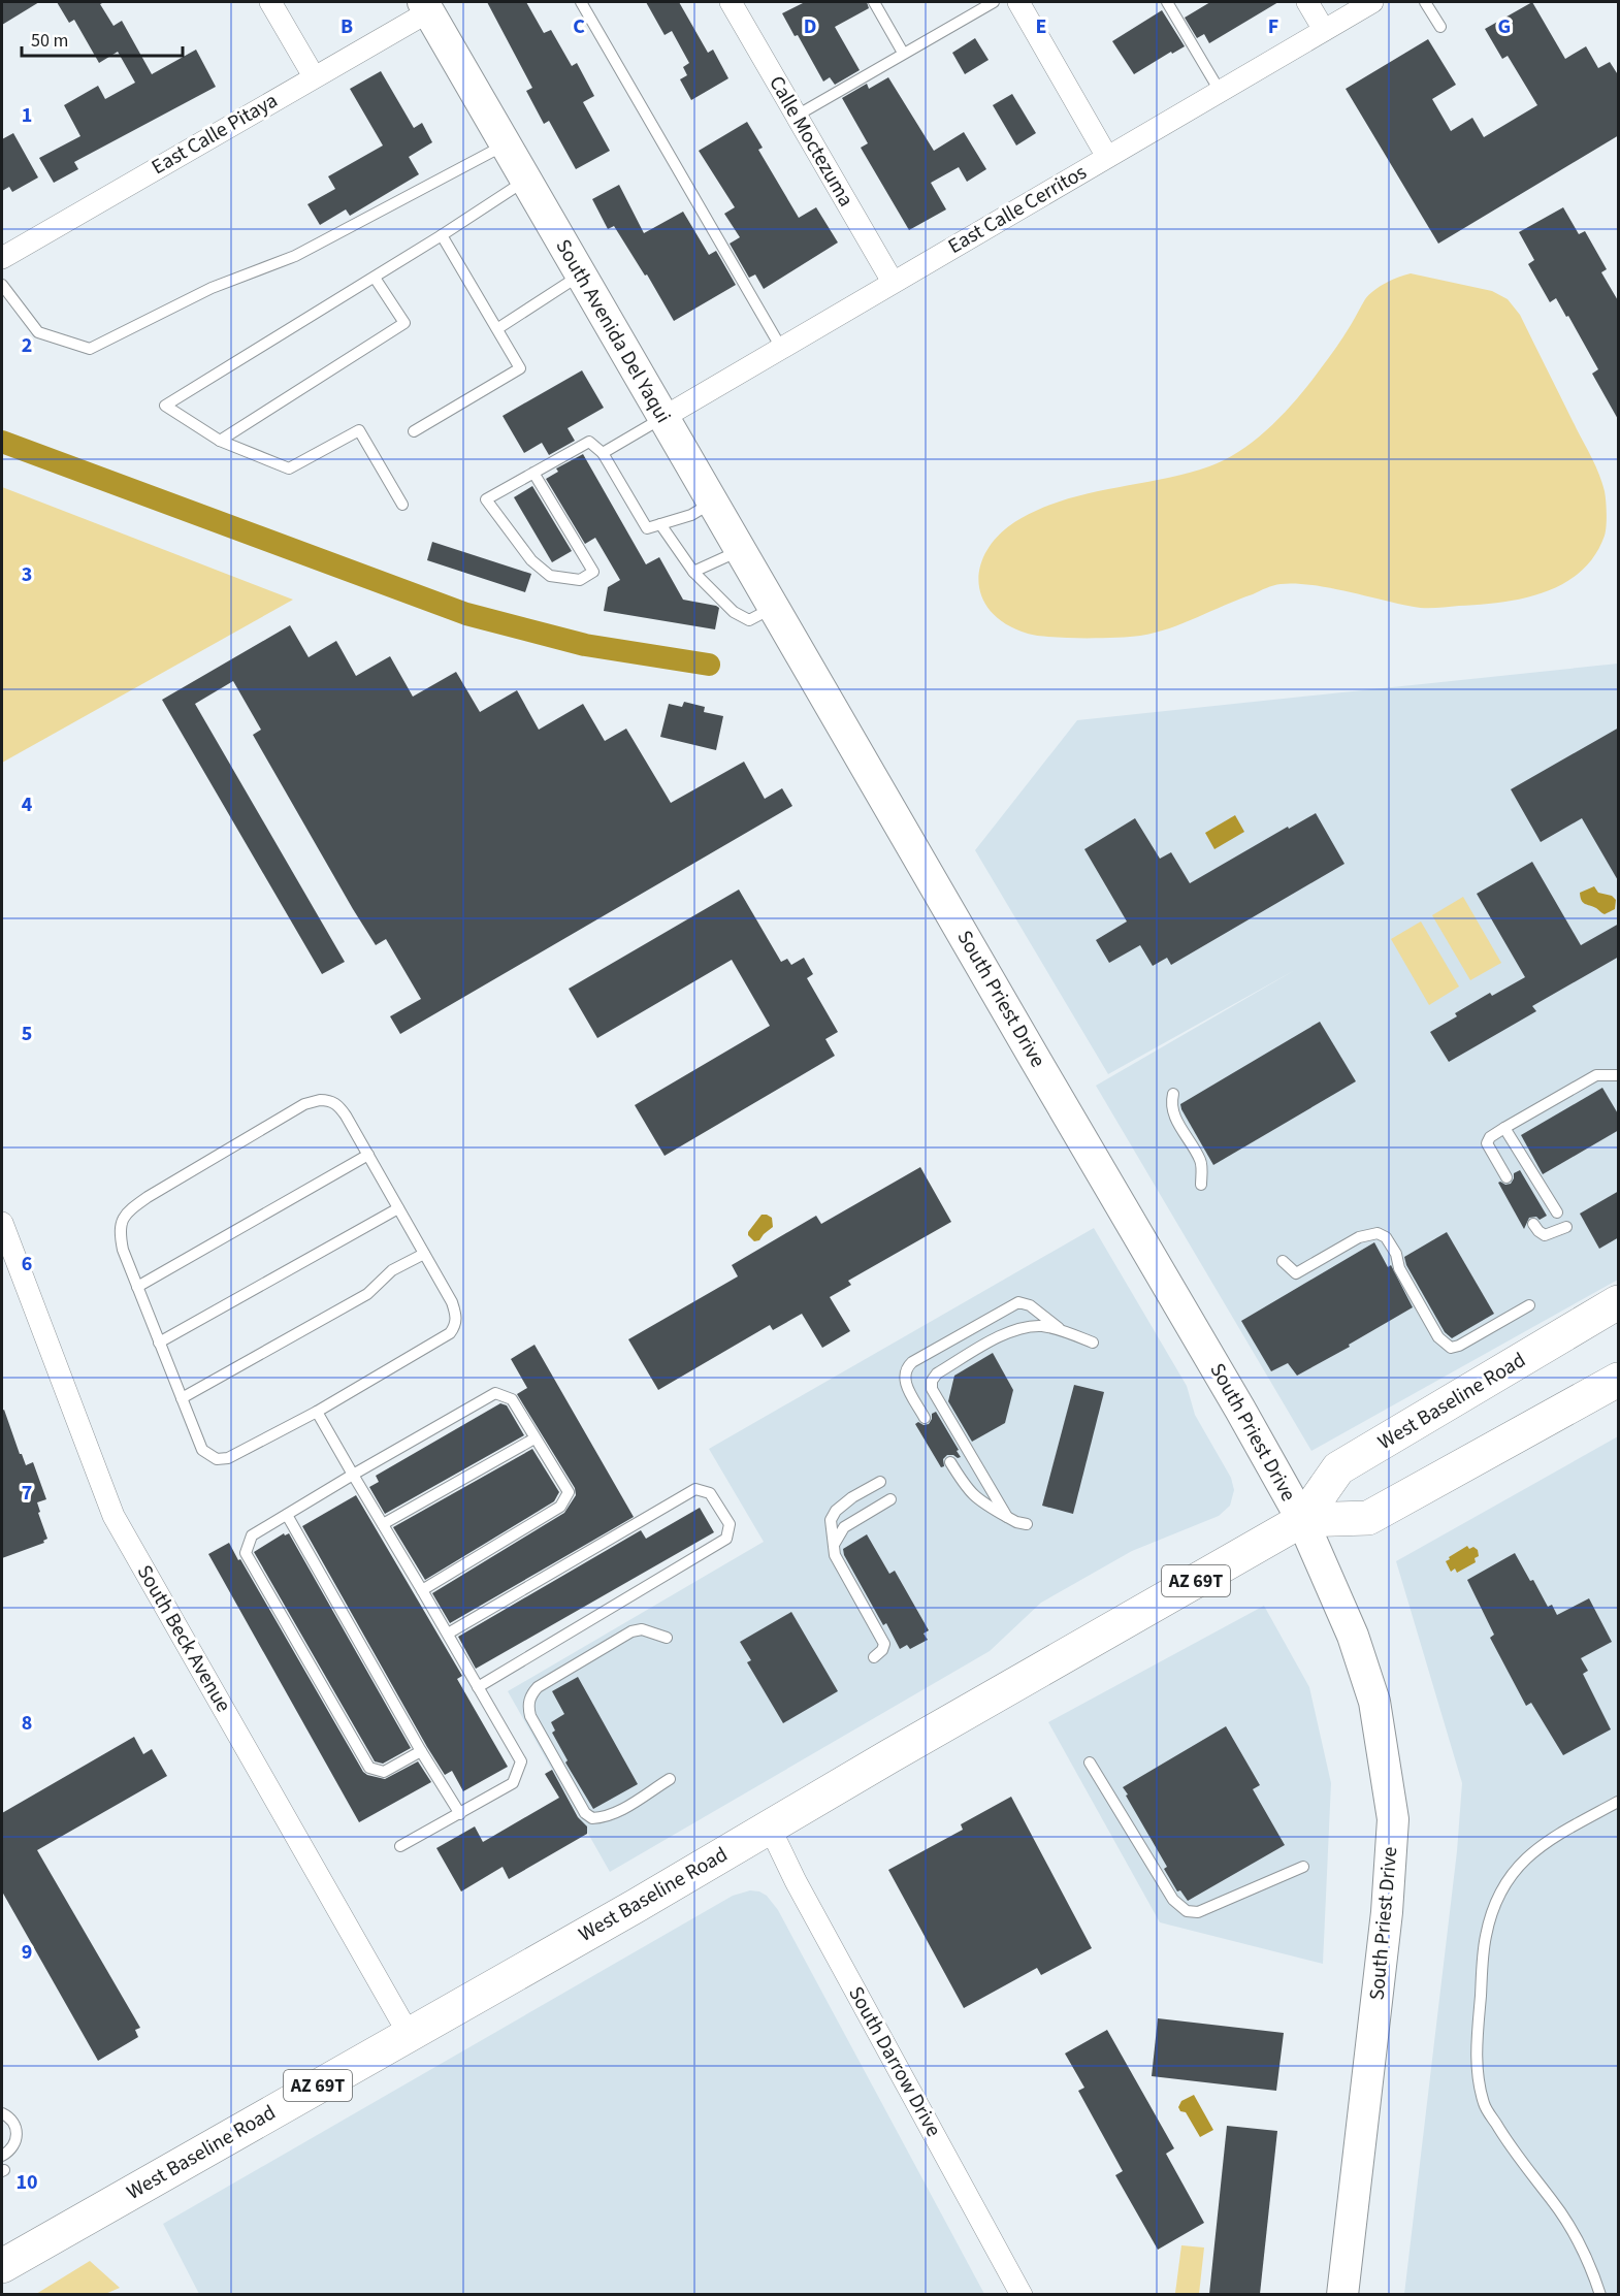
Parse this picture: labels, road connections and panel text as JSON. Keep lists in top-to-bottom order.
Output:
{
  "streets": {
    "main road": ["West Baseline Road", "AZ 69T"],
    "street": [
      "East Calle Pitaya",
      "Calle Moctezuma",
      "East Calle Cerritos",
      "South Avenida Del Yaqui",
      "South Priest Drive",
      "South Beck Avenue",
      "South Darrow Drive"
    ]
  },
  "crossings": [
    ["East Calle Pitaya", "South Avenida Del Yaqui"],
    ["Calle Moctezuma", "East Calle Cerritos"],
    ["East Calle Cerritos", "South Avenida Del Yaqui"],
    ["South Avenida Del Yaqui", "South Priest Drive"],
    ["South Priest Drive", "West Baseline Road"],
    ["West Baseline Road", "South Beck Avenue"],
    ["West Baseline Road", "South Darrow Drive"]
  ],
  "scale_bar": "50 m",
  "grid": {
    "columns": [
      "B",
      "C",
      "D",
      "E",
      "F",
      "G"
    ],
    "rows": [
      "1",
      "2",
      "3",
      "4",
      "5",
      "6",
      "7",
      "8",
      "9",
      "10"
    ]
  }
}
